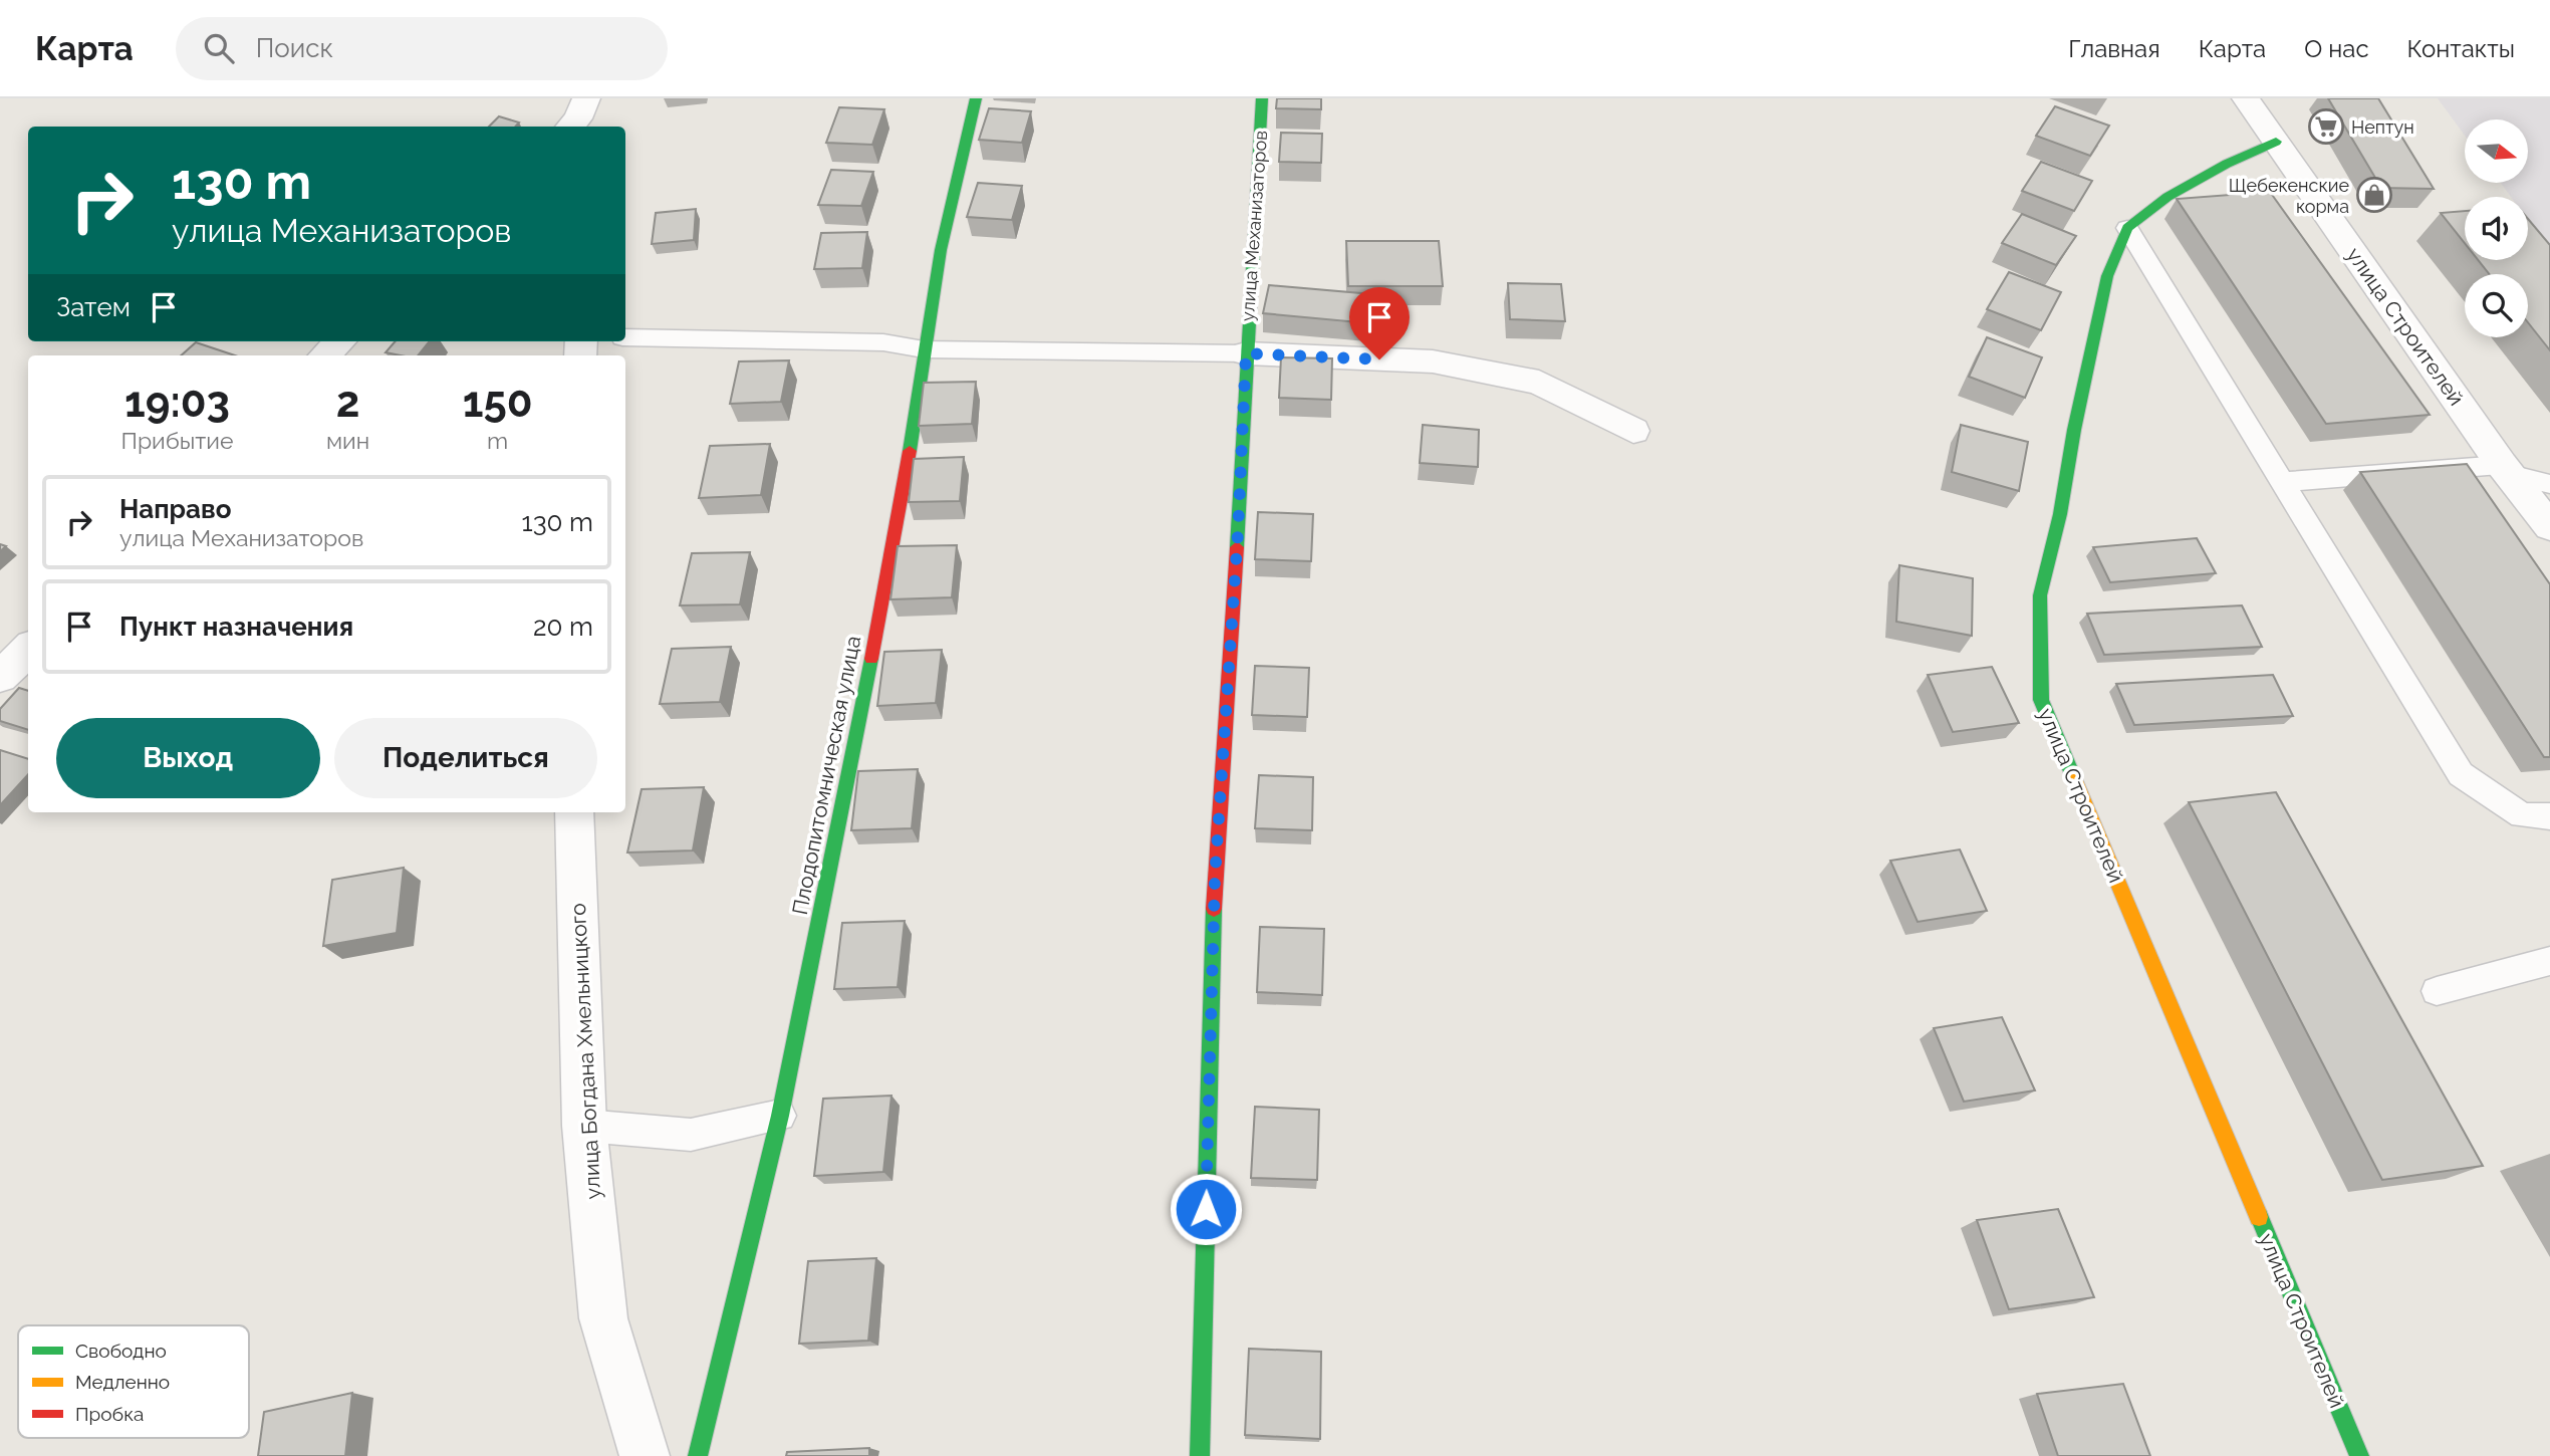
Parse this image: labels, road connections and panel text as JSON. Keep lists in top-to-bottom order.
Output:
{
  "streets": {
    "street": [
      "улица Механизаторов",
      "улица Строителей",
      "Плодопитомническая улица",
      "улица Богдана Хмельницкого"
    ]
  },
  "places": {
    "supermarket": ["Нептун"],
    "shop": ["Щебекенские корма"]
  },
  "legend": ["Свободно", "Медленно", "Пробка"],
  "north": "right",
  "page": {
    "header": "Карта",
    "search": "Поиск",
    "nav": [
      "Главная",
      "Карта",
      "О нас",
      "Контакты"
    ],
    "turn": ["130 m", "улица Механизаторов"],
    "then": "Затем",
    "eta": [
      "19:03",
      "Прибытие",
      "2",
      "мин",
      "150",
      "m"
    ],
    "list": [
      {
        "name": "Направо",
        "note": "улица Механизаторов",
        "value": "130 m"
      },
      {
        "name": "Пункт назначения",
        "value": "20 m"
      }
    ],
    "buttons": ["Выход", "Поделиться"]
  }
}
